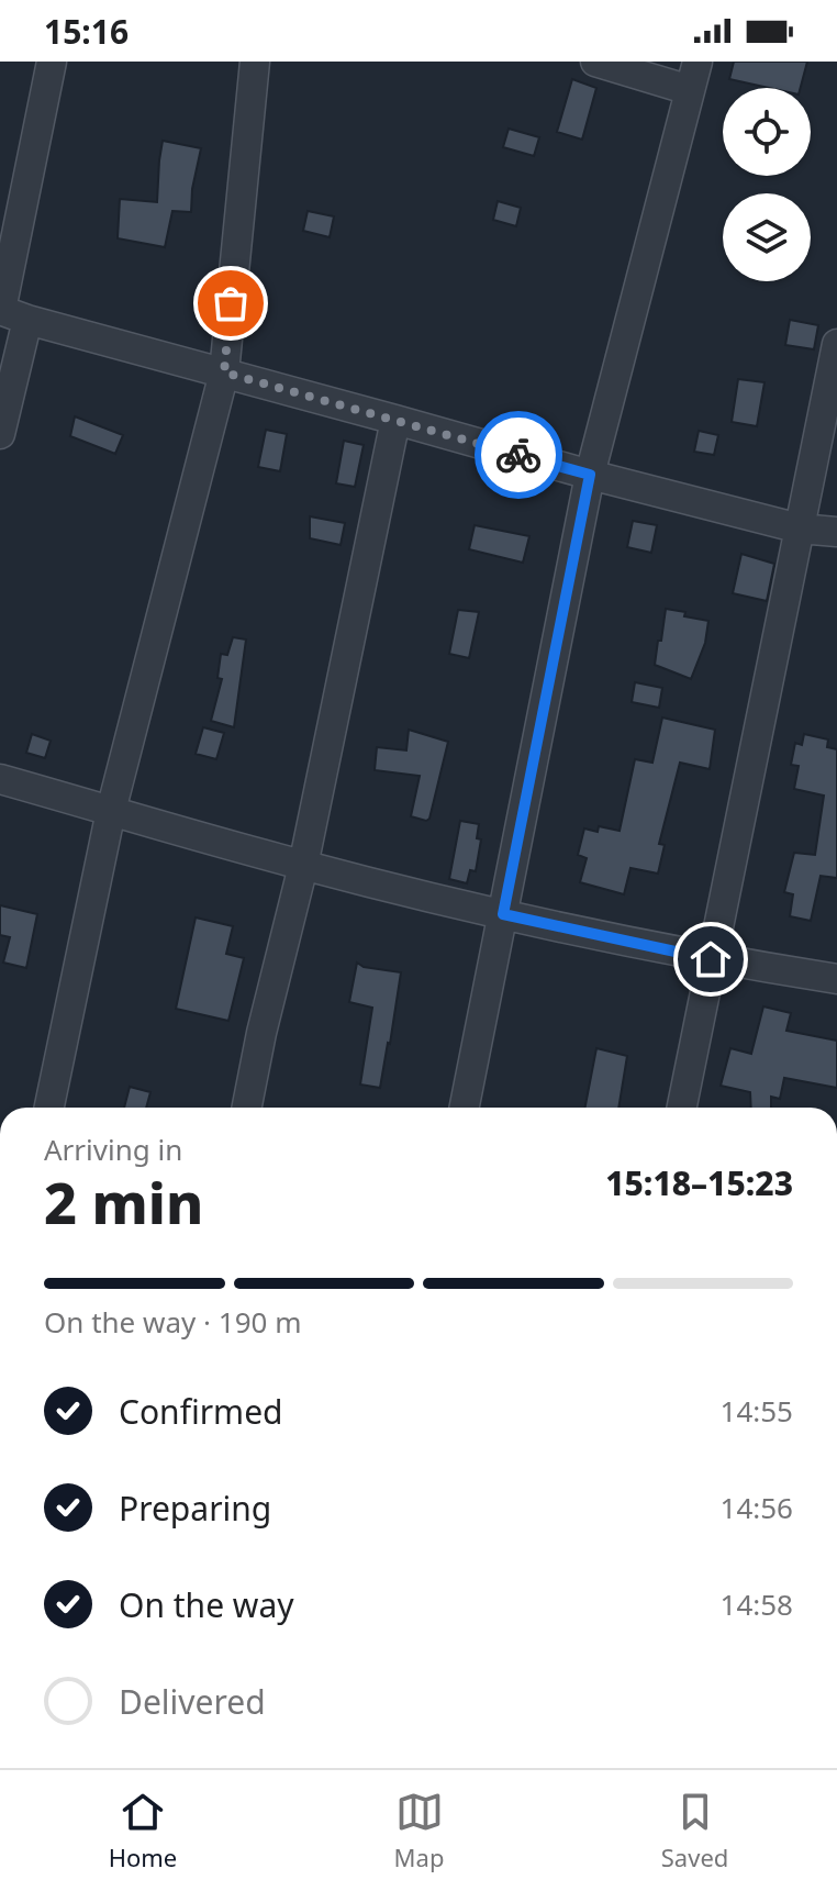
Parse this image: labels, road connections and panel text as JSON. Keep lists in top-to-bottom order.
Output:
{
  "page": {
    "status": "15:16",
    "heading": ["2 min", "Arriving in", "15:18–15:23"],
    "bar": "On the way · 190 m",
    "list": [
      ["Confirmed", "14:55"],
      ["Preparing", "14:56"],
      ["On the way", "14:58"],
      "Delivered"
    ],
    "tabs": ["Home", "Map", "Saved"]
  }
}
